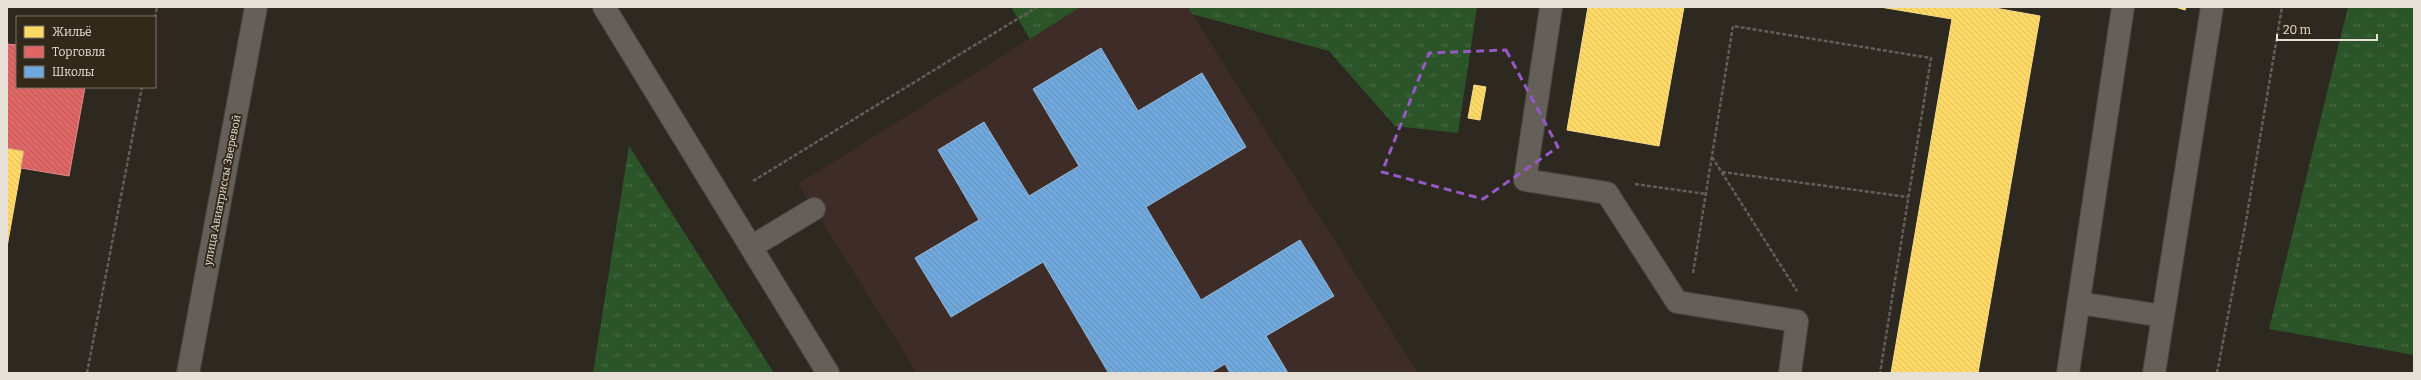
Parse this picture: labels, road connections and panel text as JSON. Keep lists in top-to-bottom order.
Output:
{
  "streets": {
    "street": ["улица Авиатриссы Зверевой"]
  },
  "legend": ["Жильё", "Торговля", "Школы"],
  "scale_bar": "20 m"
}
